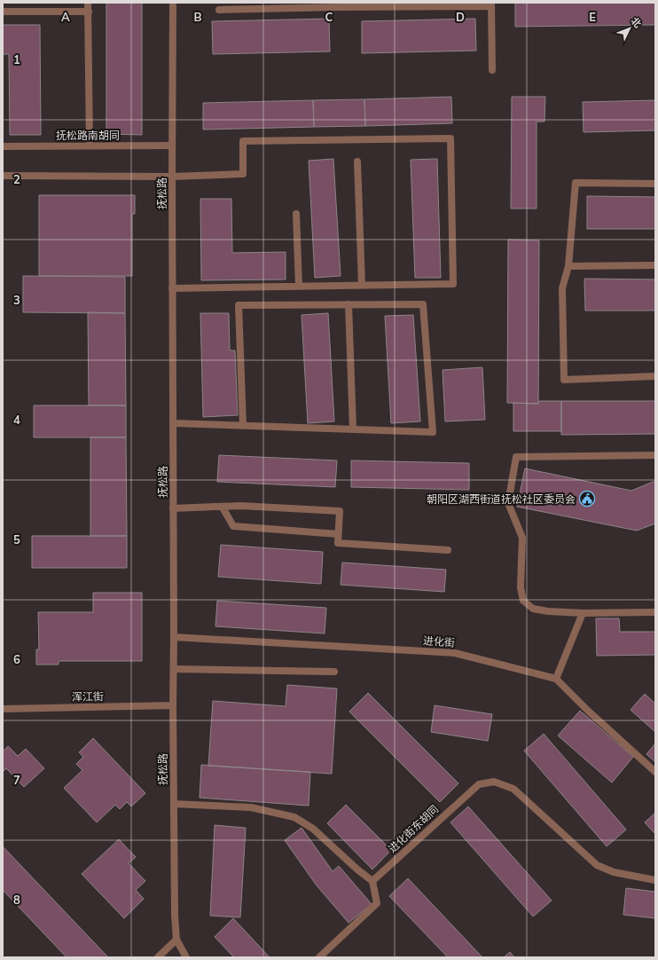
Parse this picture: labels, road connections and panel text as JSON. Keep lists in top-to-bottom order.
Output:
{
  "streets": {
    "street": [
      "抚松路南胡同",
      "抚松路",
      "进化街",
      "浑江街",
      "进化街东胡同"
    ]
  },
  "crossings": [
    ["抚松路南胡同", "抚松路"],
    ["抚松路", "进化街"],
    ["抚松路", "浑江街"]
  ],
  "places": {
    "public building": ["朝阳区湖西街道抚松社区委员会"]
  },
  "north": "top right",
  "grid": {
    "columns": [
      "A",
      "B",
      "C",
      "D",
      "E"
    ],
    "rows": [
      "1",
      "2",
      "3",
      "4",
      "5",
      "6",
      "7",
      "8"
    ]
  }
}
